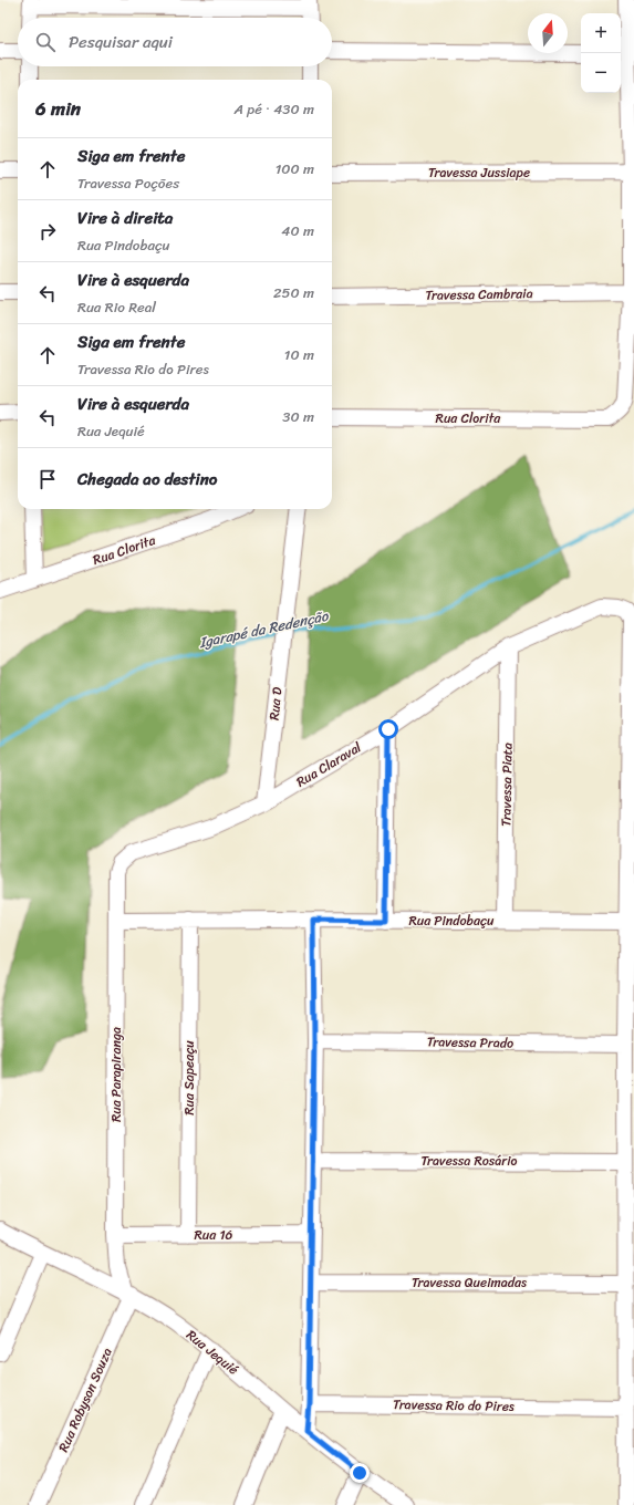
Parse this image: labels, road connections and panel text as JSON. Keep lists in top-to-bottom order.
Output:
{
  "streets": {
    "street": [
      "Travessa Jussiape",
      "Travessa Cambraia",
      "Rua Clorita",
      "Rua D",
      "Rua Claraval",
      "Travessa Piata",
      "Rua Pindobaçu",
      "Travessa Prado",
      "Rua Parapiranga",
      "Rua Sapeaçu",
      "Travessa Rosário",
      "Rua 16",
      "Travessa Queimadas",
      "Rua Jequié",
      "Rua Robyson Souza",
      "Travessa Rio do Pires"
    ]
  },
  "crossings": [
    ["Travessa Cambraia", "Rua Clorita"],
    ["Rua D", "Rua Claraval"],
    ["Rua Claraval", "Travessa Piata"],
    ["Rua Claraval", "Rua Pindobaçu"],
    ["Rua Claraval", "Rua Parapiranga"],
    ["Travessa Piata", "Rua Pindobaçu"],
    ["Rua Pindobaçu", "Rua Parapiranga"],
    ["Rua Pindobaçu", "Rua Sapeaçu"],
    ["Rua Parapiranga", "Rua 16"],
    ["Rua Parapiranga", "Rua Jequié"],
    ["Rua Parapiranga", "Rua Robyson Souza"],
    ["Rua Sapeaçu", "Rua 16"],
    ["Rua Jequié", "Rua Robyson Souza"]
  ],
  "water": ["Igarapé da Redenção"],
  "north": "top",
  "page": {
    "map_buttons": ["+", "−"],
    "search": "Pesquisar aqui",
    "heading": ["6 min", "A pé · 430 m"],
    "list": [
      ["Siga em frente", "Travessa Poções", "100 m"],
      ["Vire à direita", "Rua Pindobaçu", "40 m"],
      ["Vire à esquerda", "Rua Rio Real", "250 m"],
      ["Siga em frente", "Travessa Rio do Pires", "10 m"],
      ["Vire à esquerda", "Rua Jequié", "30 m"],
      "Chegada ao destino"
    ]
  }
}
